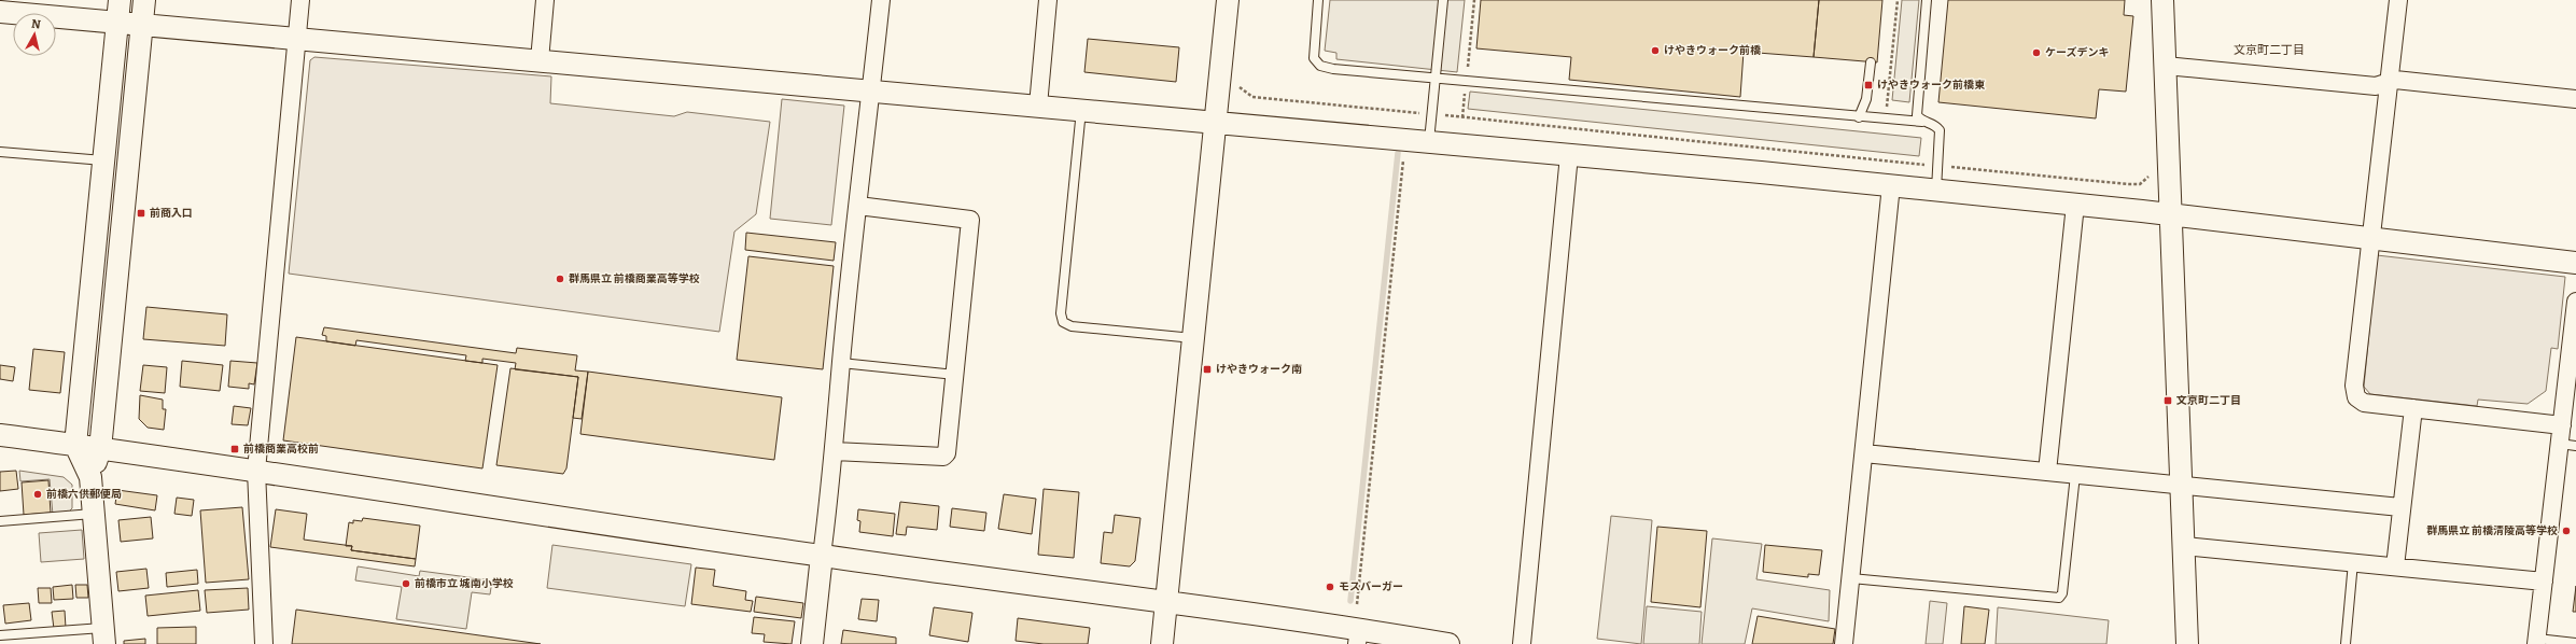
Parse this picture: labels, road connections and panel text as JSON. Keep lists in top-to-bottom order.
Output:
{
  "districts": ["文京町二丁目"],
  "places": {
    "other": [
      "けやきウォーク前橋",
      "ケーズデンキ",
      "群馬県立 前橋商業高等学校",
      "前橋六供郵便局",
      "群馬県立 前橋清陵高等学校",
      "前橋市立 城南小学校",
      "モスバーガー"
    ],
    "transit": [
      "けやきウォーク前橋東",
      "前商入口",
      "けやきウォーク南",
      "文京町二丁目",
      "前橋商業高校前"
    ]
  },
  "north": "top"
}
